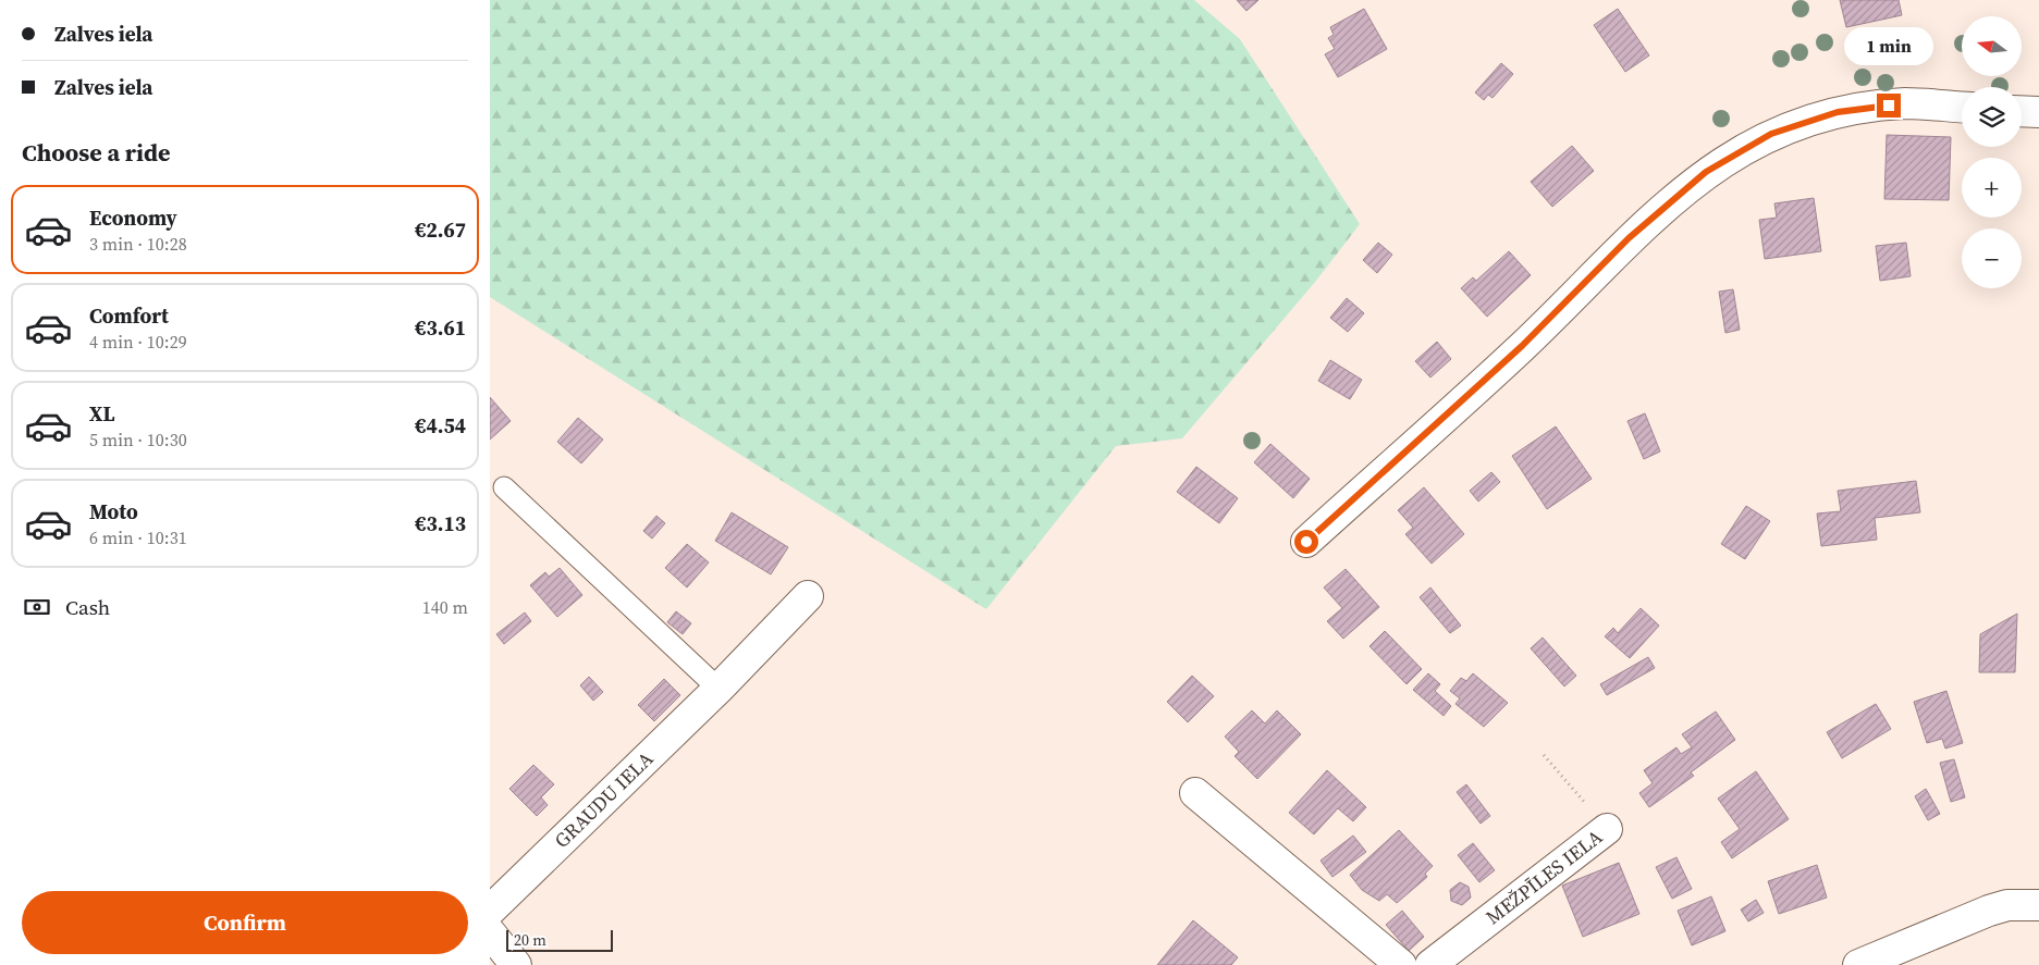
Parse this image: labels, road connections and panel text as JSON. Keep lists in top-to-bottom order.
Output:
{
  "streets": {
    "street": ["GRAUDU IELA", "MEŽPĪLES IELA"]
  },
  "scale_bar": "20 m",
  "north": "left",
  "page": {
    "banner": ["Zalves iela", "Zalves iela"],
    "map_buttons": ["+", "−"],
    "bubble": "1 min",
    "heading": "Choose a ride",
    "list": [
      {
        "name": "Economy",
        "note": "3 min · 10:28",
        "value": "€2.67"
      },
      {
        "name": "Comfort",
        "note": "4 min · 10:29",
        "value": "€3.61"
      },
      {
        "name": "XL",
        "note": "5 min · 10:30",
        "value": "€4.54"
      },
      {
        "name": "Moto",
        "note": "6 min · 10:31",
        "value": "€3.13"
      }
    ],
    "pay": ["Cash", "140 m"],
    "buttons": "Confirm",
    "scale": "20 m"
  }
}
